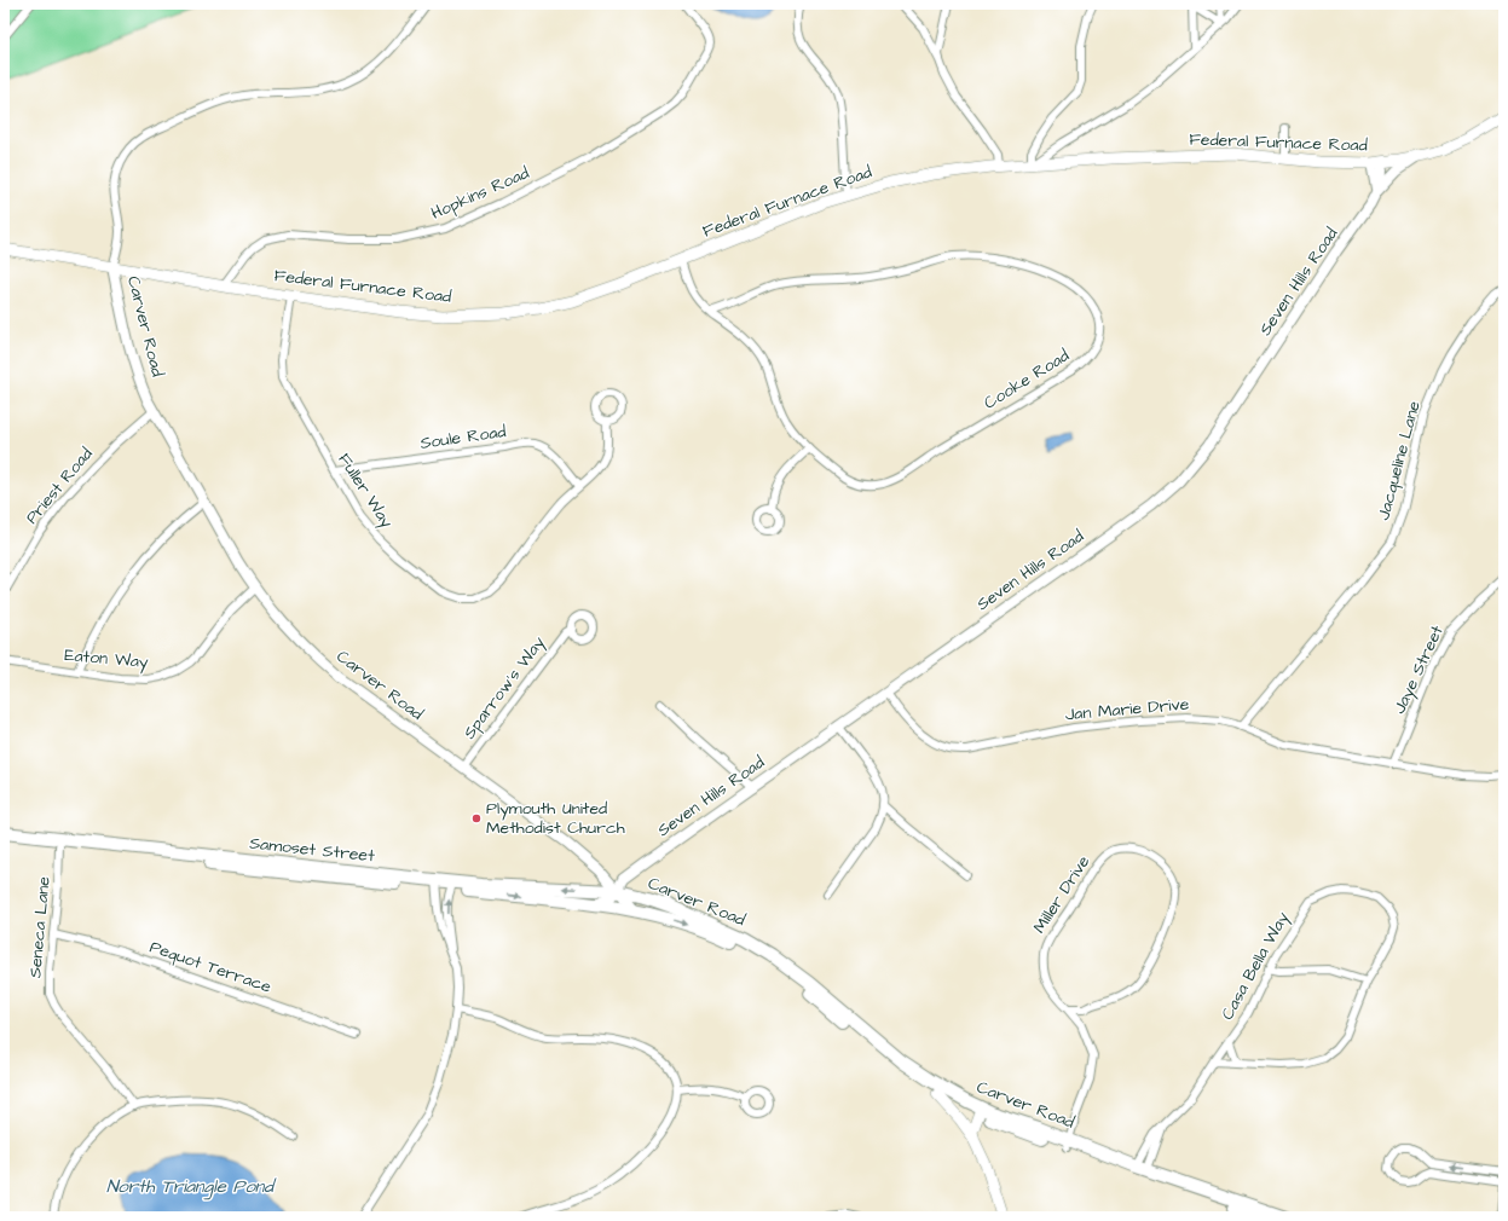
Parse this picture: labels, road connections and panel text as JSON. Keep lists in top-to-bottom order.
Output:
{
  "streets": {
    "highway": ["Carver Road", "Samoset Street"],
    "main road": ["Federal Furnace Road"],
    "street": [
      "Hopkins Road",
      "Seven Hills Road",
      "Cooke Road",
      "Soule Road",
      "Jacqueline Lane",
      "Priest Road",
      "Fuller Way",
      "Eaton Way",
      "Jaye Street",
      "Sparrow's Way",
      "Jan Marie Drive",
      "Miller Drive",
      "Seneca Lane",
      "Casa Bella Way",
      "Pequot Terrace"
    ]
  },
  "crossings": [
    ["Federal Furnace Road", "Hopkins Road"],
    ["Federal Furnace Road", "Seven Hills Road"],
    ["Federal Furnace Road", "Carver Road"],
    ["Federal Furnace Road", "Cooke Road"],
    ["Federal Furnace Road", "Fuller Way"],
    ["Seven Hills Road", "Carver Road"],
    ["Seven Hills Road", "Jan Marie Drive"],
    ["Seven Hills Road", "Samoset Street"],
    ["Carver Road", "Priest Road"],
    ["Carver Road", "Eaton Way"],
    ["Carver Road", "Sparrow's Way"],
    ["Carver Road", "Samoset Street"],
    ["Carver Road", "Miller Drive"],
    ["Carver Road", "Casa Bella Way"],
    ["Soule Road", "Fuller Way"],
    ["Jacqueline Lane", "Jan Marie Drive"],
    ["Jaye Street", "Jan Marie Drive"],
    ["Samoset Street", "Seneca Lane"],
    ["Seneca Lane", "Pequot Terrace"]
  ],
  "water": ["North Triangle Pond"],
  "places": ["Plymouth United Methodist Church"]
}
